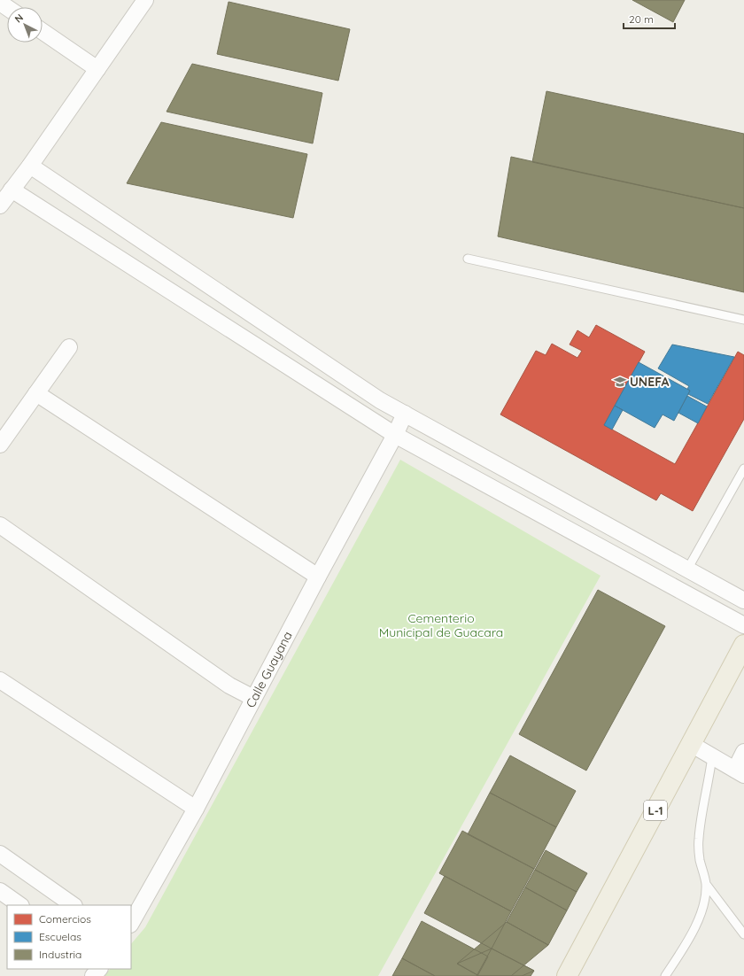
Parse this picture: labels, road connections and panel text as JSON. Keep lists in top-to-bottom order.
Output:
{
  "streets": {
    "main road": ["L-1"],
    "street": ["Calle Guayana"]
  },
  "parks": ["Cementerio Municipal de Guacara"],
  "places": {
    "school or university": ["UNEFA"]
  },
  "legend": ["Comercios", "Escuelas", "Industria"],
  "scale_bar": "20 m",
  "north": "top left"
}
